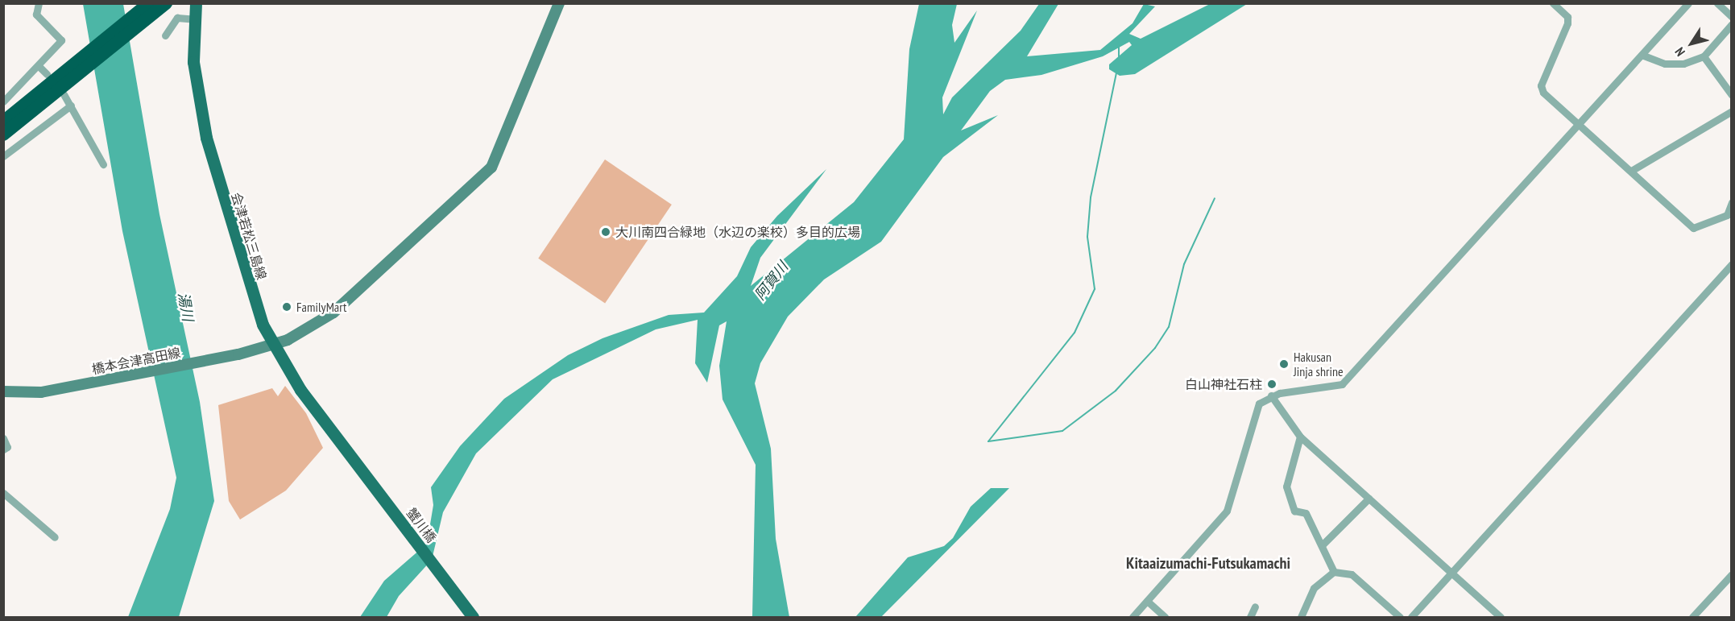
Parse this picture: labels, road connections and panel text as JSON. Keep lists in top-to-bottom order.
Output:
{
  "streets": {
    "main road": ["会津若松三島線", "蟹川橋"],
    "street": ["橋本会津高田線"]
  },
  "crossings": [
    ["会津若松三島線", "橋本会津高田線"],
    ["会津若松三島線", "蟹川橋"]
  ],
  "districts": ["Kitaaizumachi-Futsukamachi"],
  "water": ["阿賀川", "湯川"],
  "places": [
    "大川南四合緑地（水辺の楽校）多目的広場",
    "FamilyMart",
    "Hakusan Jinja shrine",
    "白山神社石柱"
  ],
  "north": "bottom left"
}
